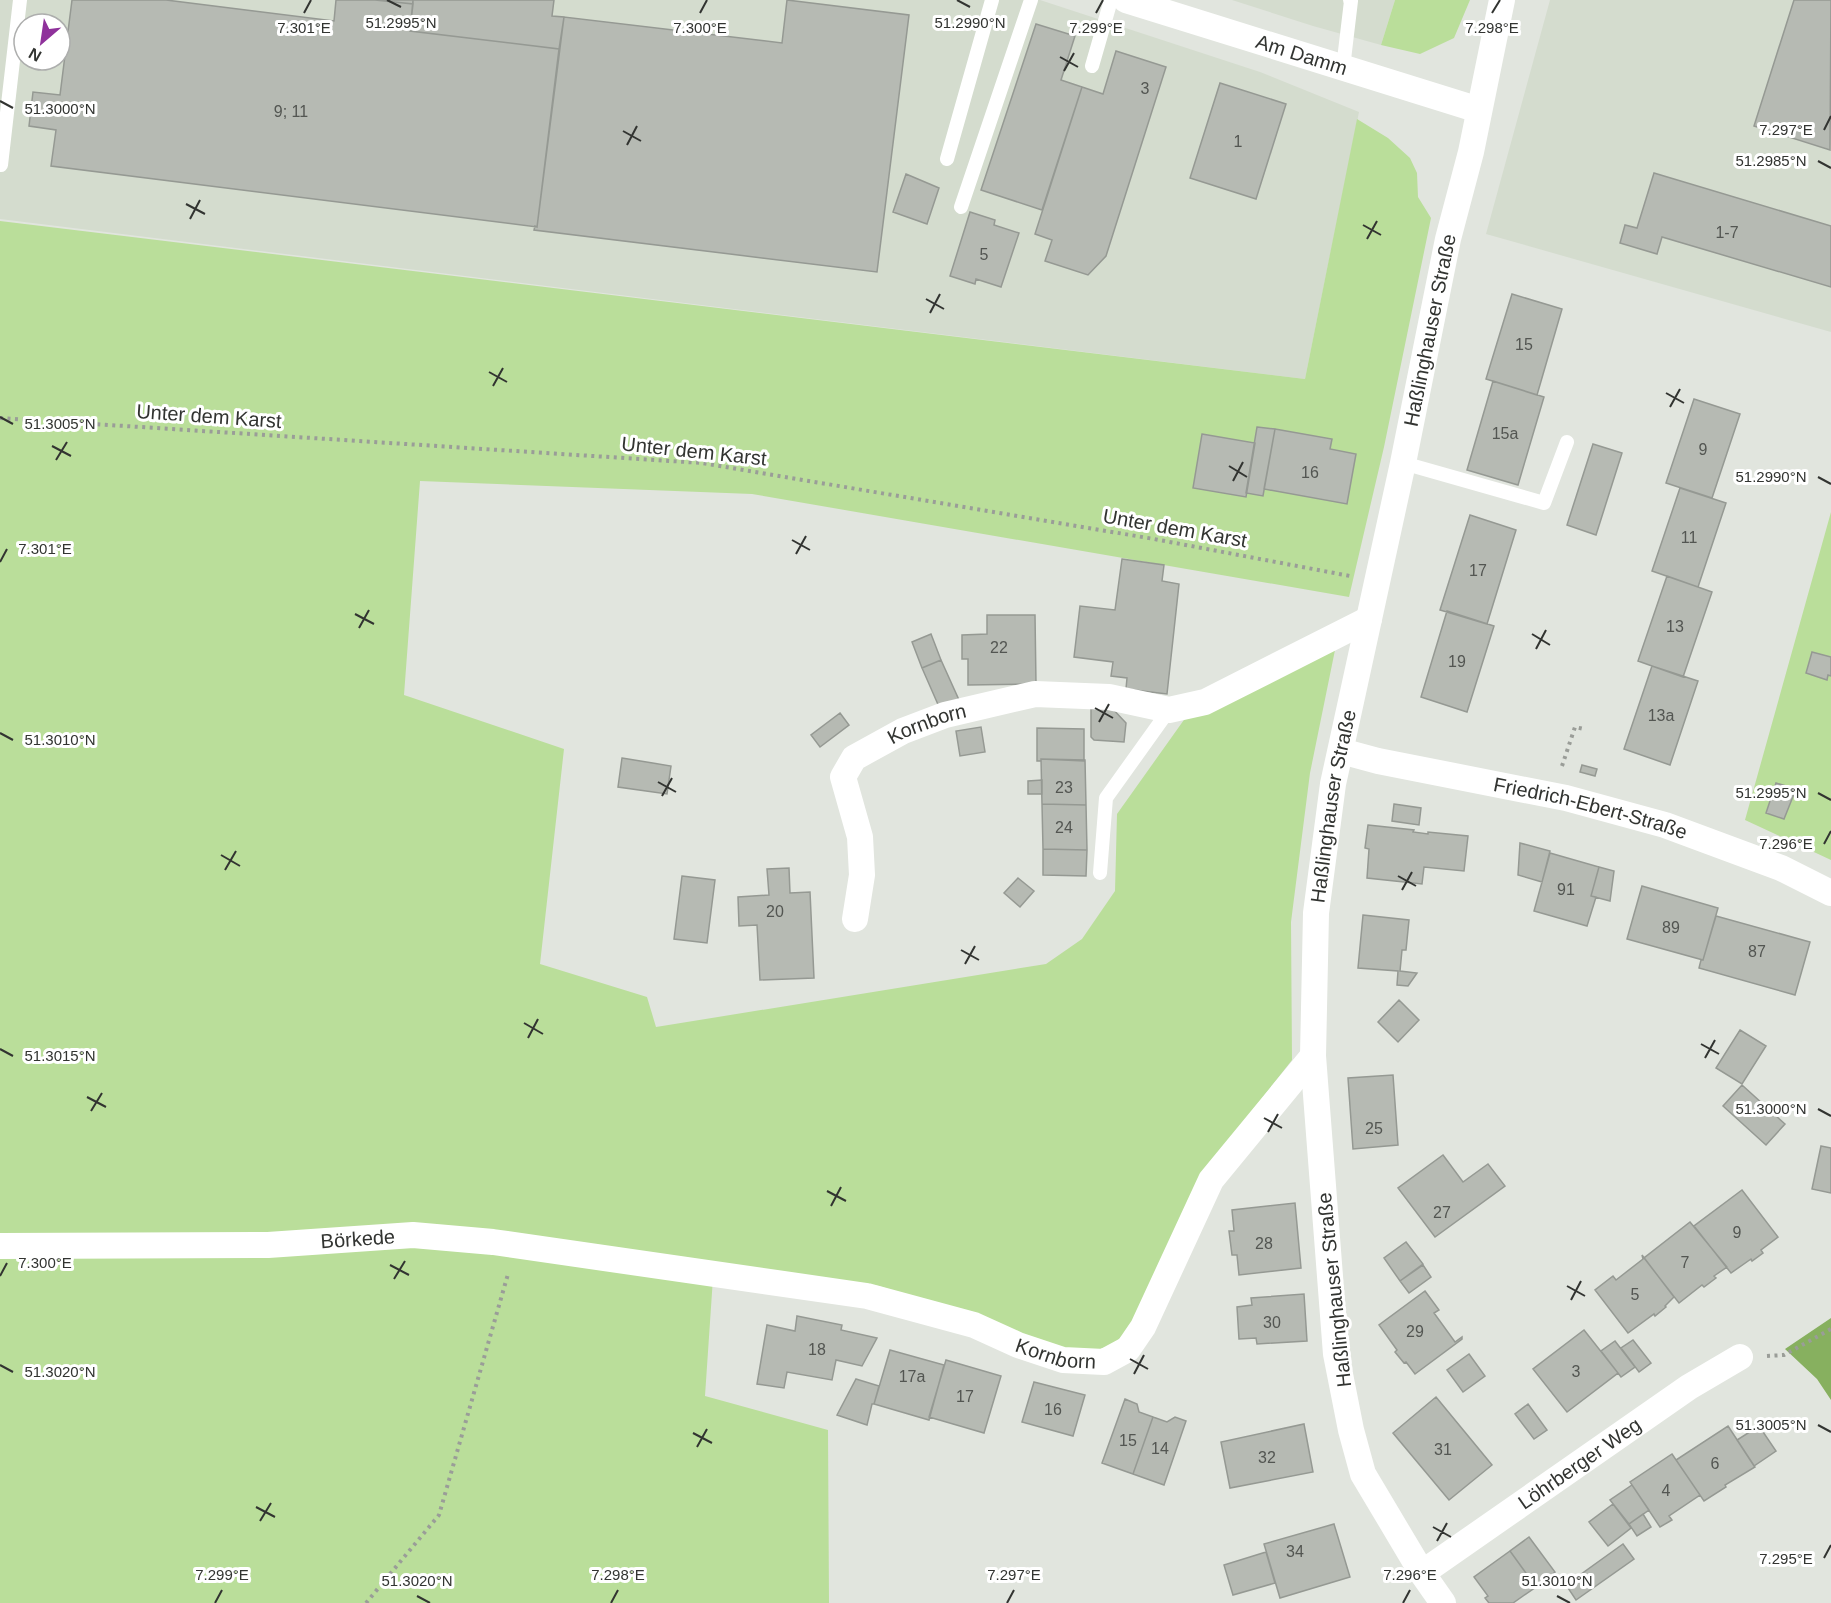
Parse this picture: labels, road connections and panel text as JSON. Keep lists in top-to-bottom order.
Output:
{
  "streets": {
    "street": [
      "Am Damm",
      "Haßlinghauser Straße",
      "Kornborn",
      "Friedrich-Ebert-Straße",
      "Börkede",
      "Löhrberger Weg"
    ],
    "path": ["Unter dem Karst"]
  },
  "crossings": [
    ["Am Damm", "Haßlinghauser Straße"],
    ["Haßlinghauser Straße", "Unter dem Karst"],
    ["Haßlinghauser Straße", "Kornborn"],
    ["Haßlinghauser Straße", "Friedrich-Ebert-Straße"],
    ["Haßlinghauser Straße", "Löhrberger Weg"],
    ["Kornborn", "Börkede"]
  ],
  "house_numbers": [
    "3",
    "9; 11",
    "1",
    "1-7",
    "5",
    "15",
    "15a",
    "9",
    "16",
    "11",
    "17",
    "13",
    "22",
    "19",
    "13a",
    "23",
    "24",
    "91",
    "20",
    "89",
    "87",
    "25",
    "27",
    "9",
    "28",
    "7",
    "5",
    "30",
    "29",
    "18",
    "3",
    "17a",
    "17",
    "16",
    "15",
    "14",
    "31",
    "32",
    "6",
    "4",
    "34"
  ],
  "north": "bottom left",
  "coordinates": [
    "51.2990°N",
    "51.2995°N",
    "7.301°E",
    "7.300°E",
    "7.299°E",
    "7.298°E",
    "51.3000°N",
    "7.297°E",
    "51.2985°N",
    "51.3005°N",
    "51.3010°N",
    "7.296°E",
    "51.3015°N",
    "51.3020°N",
    "7.295°E"
  ]
}
